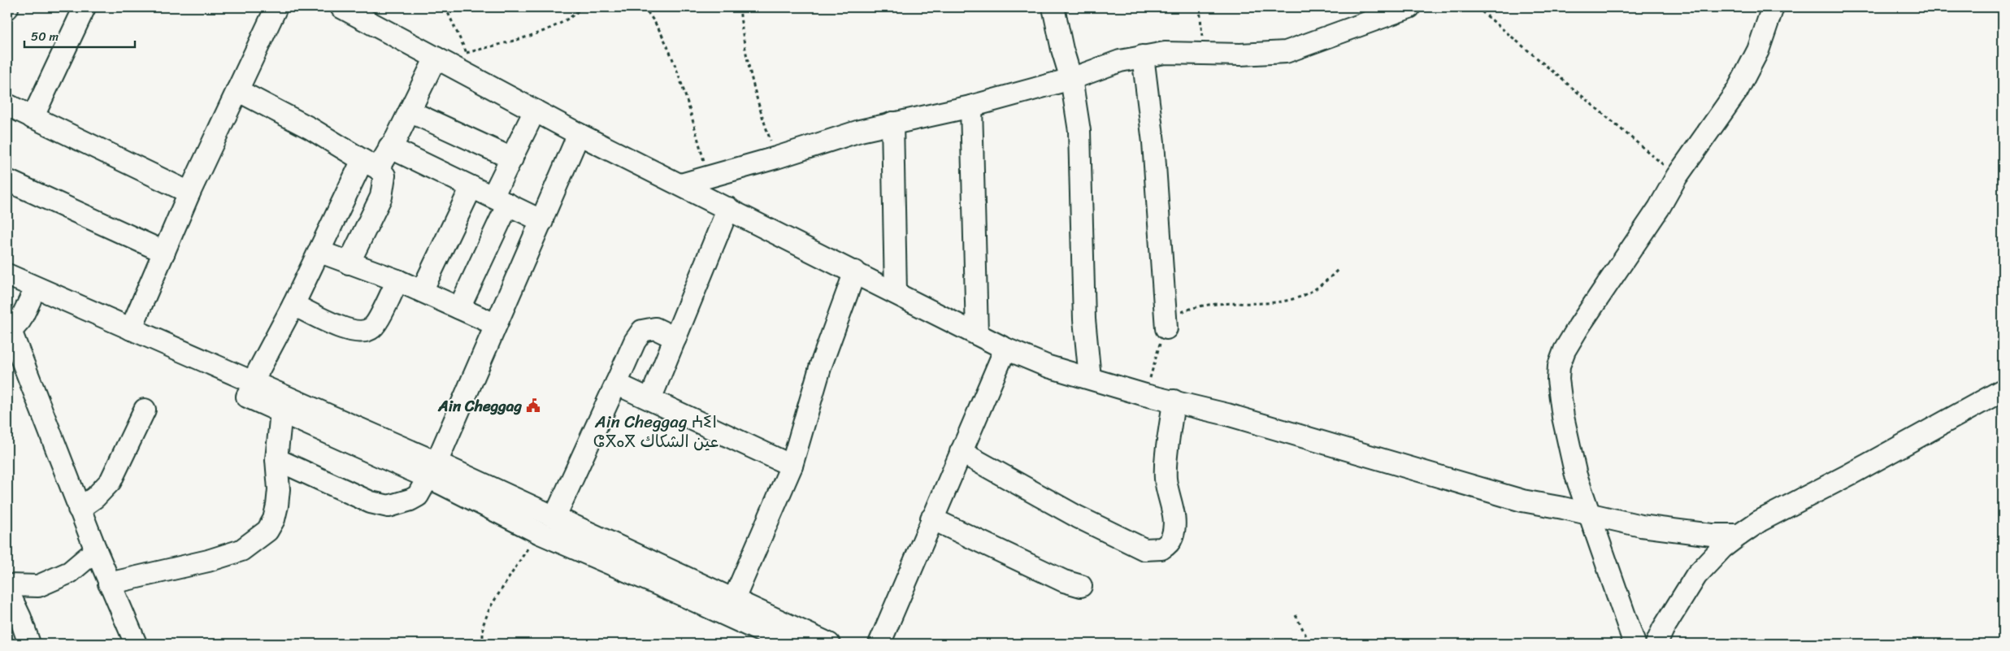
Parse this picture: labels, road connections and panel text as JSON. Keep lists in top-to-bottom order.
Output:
{
  "districts": ["Ain Cheggag ⵄⵉⵏ ⵛⴳⴰⴳ عين الشكاك"],
  "places": {
    "public building": ["Ain Cheggag"]
  },
  "scale_bar": "50 m"
}
